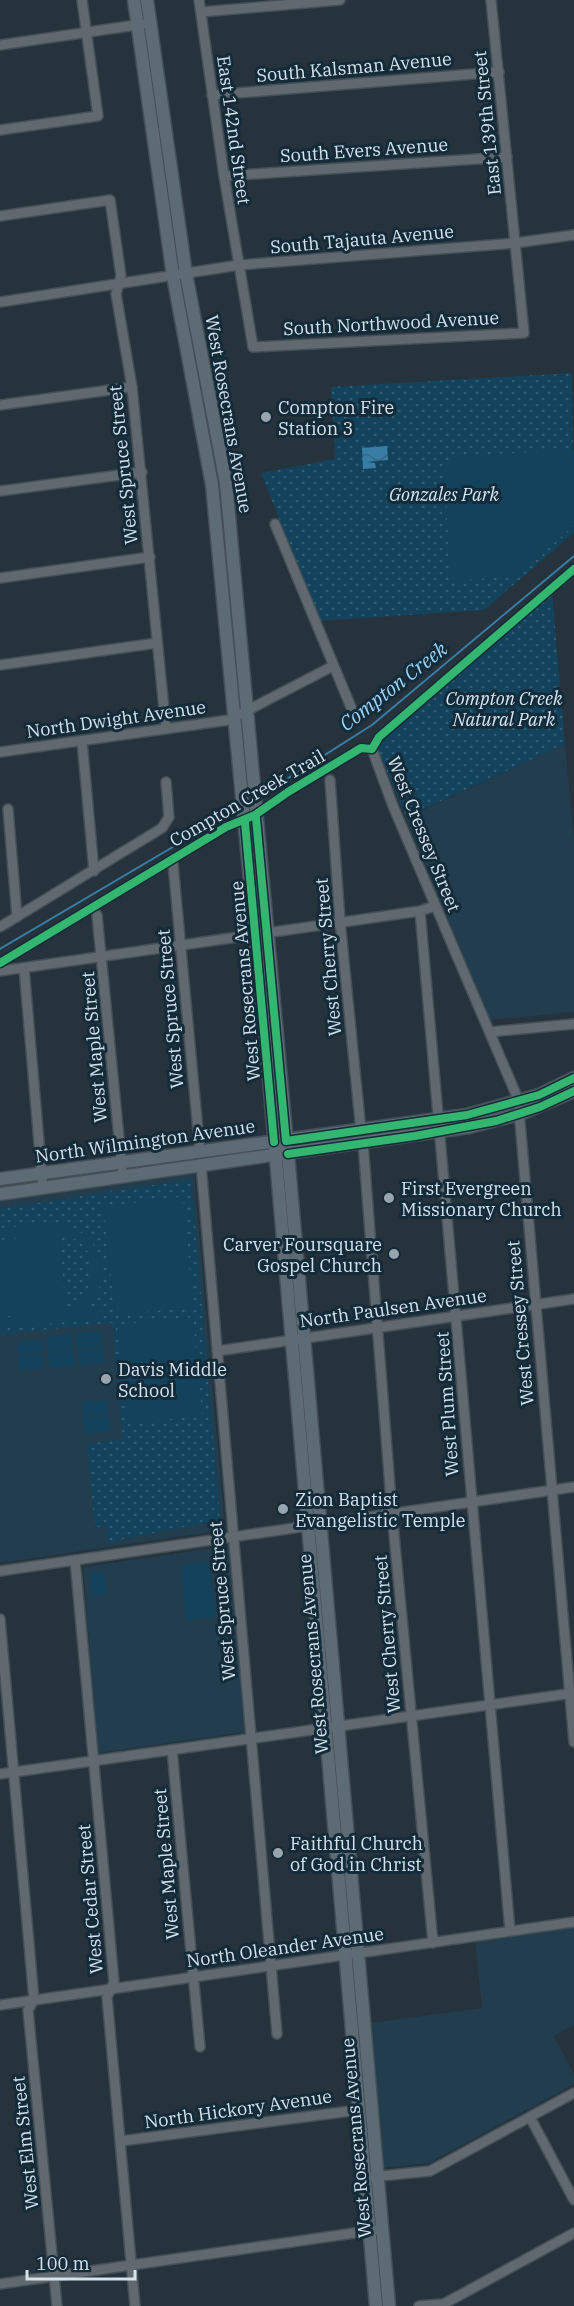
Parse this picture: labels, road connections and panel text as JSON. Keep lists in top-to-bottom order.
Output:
{
  "streets": {
    "main road": ["West Rosecrans Avenue", "North Wilmington Avenue"],
    "street": [
      "South Kalsman Avenue",
      "East 139th Street",
      "East 142nd Street",
      "South Evers Avenue",
      "South Tajauta Avenue",
      "South Northwood Avenue",
      "West Spruce Street",
      "North Dwight Avenue",
      "West Cressey Street",
      "West Cherry Street",
      "West Maple Street",
      "North Paulsen Avenue",
      "West Plum Street",
      "West Cedar Street",
      "North Oleander Avenue",
      "North Hickory Avenue",
      "West Elm Street"
    ],
    "cycle path": ["Compton Creek Trail"]
  },
  "crossings": [
    ["South Kalsman Avenue", "East 139th Street"],
    ["South Kalsman Avenue", "East 142nd Street"],
    ["East 139th Street", "South Evers Avenue"],
    ["East 139th Street", "South Tajauta Avenue"],
    ["East 139th Street", "South Northwood Avenue"],
    ["East 142nd Street", "South Evers Avenue"],
    ["East 142nd Street", "South Tajauta Avenue"],
    ["East 142nd Street", "South Northwood Avenue"],
    ["South Tajauta Avenue", "South Northwood Avenue"],
    ["South Tajauta Avenue", "West Rosecrans Avenue"],
    ["South Tajauta Avenue", "West Spruce Street"],
    ["West Rosecrans Avenue", "North Dwight Avenue"],
    ["West Rosecrans Avenue", "North Wilmington Avenue"],
    ["West Rosecrans Avenue", "North Paulsen Avenue"],
    ["West Rosecrans Avenue", "North Oleander Avenue"],
    ["West Rosecrans Avenue", "North Hickory Avenue"],
    ["West Spruce Street", "North Dwight Avenue"],
    ["West Spruce Street", "North Wilmington Avenue"],
    ["West Spruce Street", "North Paulsen Avenue"],
    ["West Spruce Street", "North Oleander Avenue"],
    ["West Cressey Street", "North Wilmington Avenue"],
    ["West Cressey Street", "North Paulsen Avenue"],
    ["West Cherry Street", "North Wilmington Avenue"],
    ["West Cherry Street", "North Paulsen Avenue"],
    ["West Cherry Street", "North Oleander Avenue"],
    ["West Maple Street", "North Wilmington Avenue"],
    ["West Maple Street", "North Oleander Avenue"],
    ["North Wilmington Avenue", "West Plum Street"],
    ["North Paulsen Avenue", "West Plum Street"],
    ["West Plum Street", "North Oleander Avenue"],
    ["West Cedar Street", "North Oleander Avenue"],
    ["West Cedar Street", "North Hickory Avenue"],
    ["North Oleander Avenue", "West Elm Street"]
  ],
  "water": ["Compton Creek"],
  "parks": ["Gonzales Park", "Compton Creek Natural Park"],
  "places": [
    "Compton Fire Station 3",
    "First Evergreen Missionary Church",
    "Carver Foursquare Gospel Church",
    "Davis Middle School",
    "Zion Baptist Evangelistic Temple",
    "Faithful Church of God in Christ"
  ],
  "scale_bar": "100 m"
}
